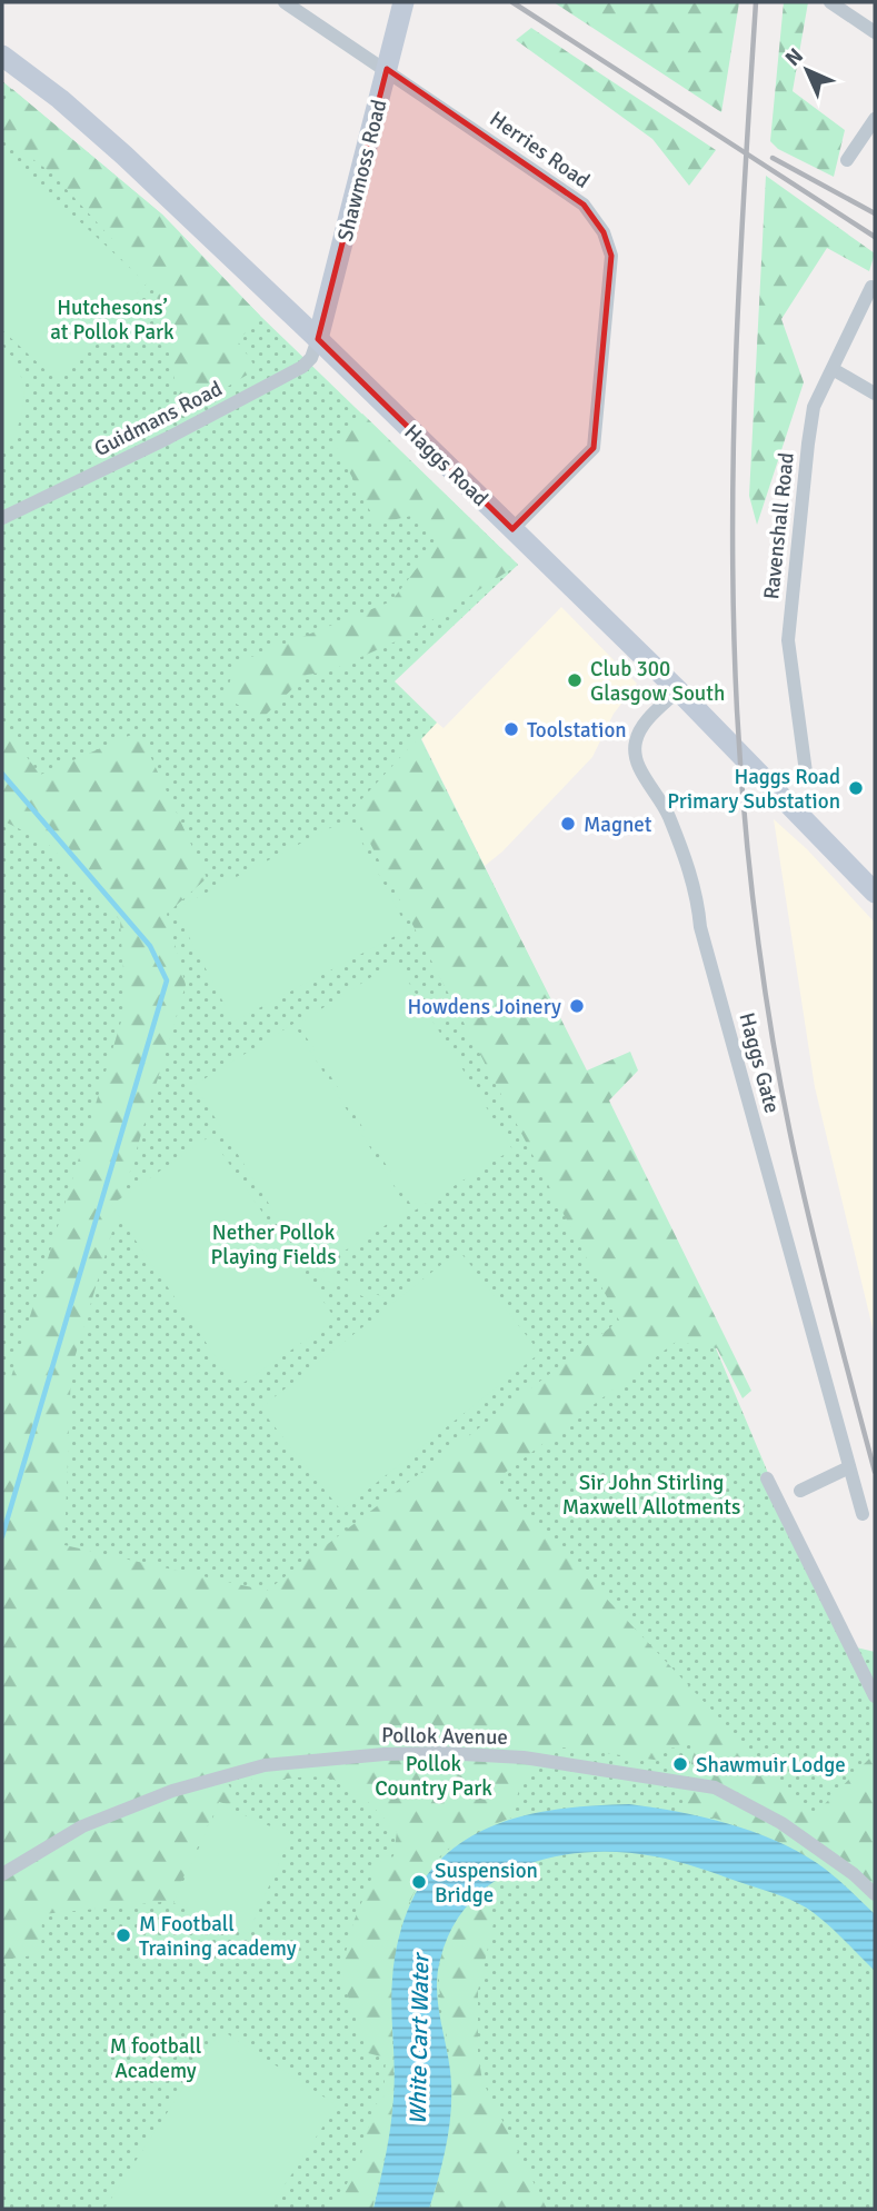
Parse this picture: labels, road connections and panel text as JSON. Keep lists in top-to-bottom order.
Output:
{
  "streets": {
    "main road": ["Shawmoss Road", "Haggs Road"],
    "street": [
      "Herries Road",
      "Guidmans Road",
      "Ravenshall Road",
      "Haggs Gate",
      "Pollok Avenue"
    ]
  },
  "crossings": [
    ["Herries Road", "Shawmoss Road"],
    ["Herries Road", "Haggs Road"],
    ["Shawmoss Road", "Guidmans Road"],
    ["Shawmoss Road", "Haggs Road"],
    ["Guidmans Road", "Haggs Road"],
    ["Haggs Road", "Haggs Gate"]
  ],
  "water": ["White Cart Water"],
  "parks": [
    "Hutchesons’ at Pollok Park",
    "Nether Pollok Playing Fields",
    "Sir John Stirling Maxwell Allotments",
    "Pollok Country Park",
    "M football Academy"
  ],
  "places": [
    "Club 300 Glasgow South",
    "Toolstation",
    "Haggs Road Primary Substation",
    "Magnet",
    "Howdens Joinery",
    "Shawmuir Lodge",
    "Suspension Bridge",
    "M Football Training academy"
  ],
  "north": "top left"
}
